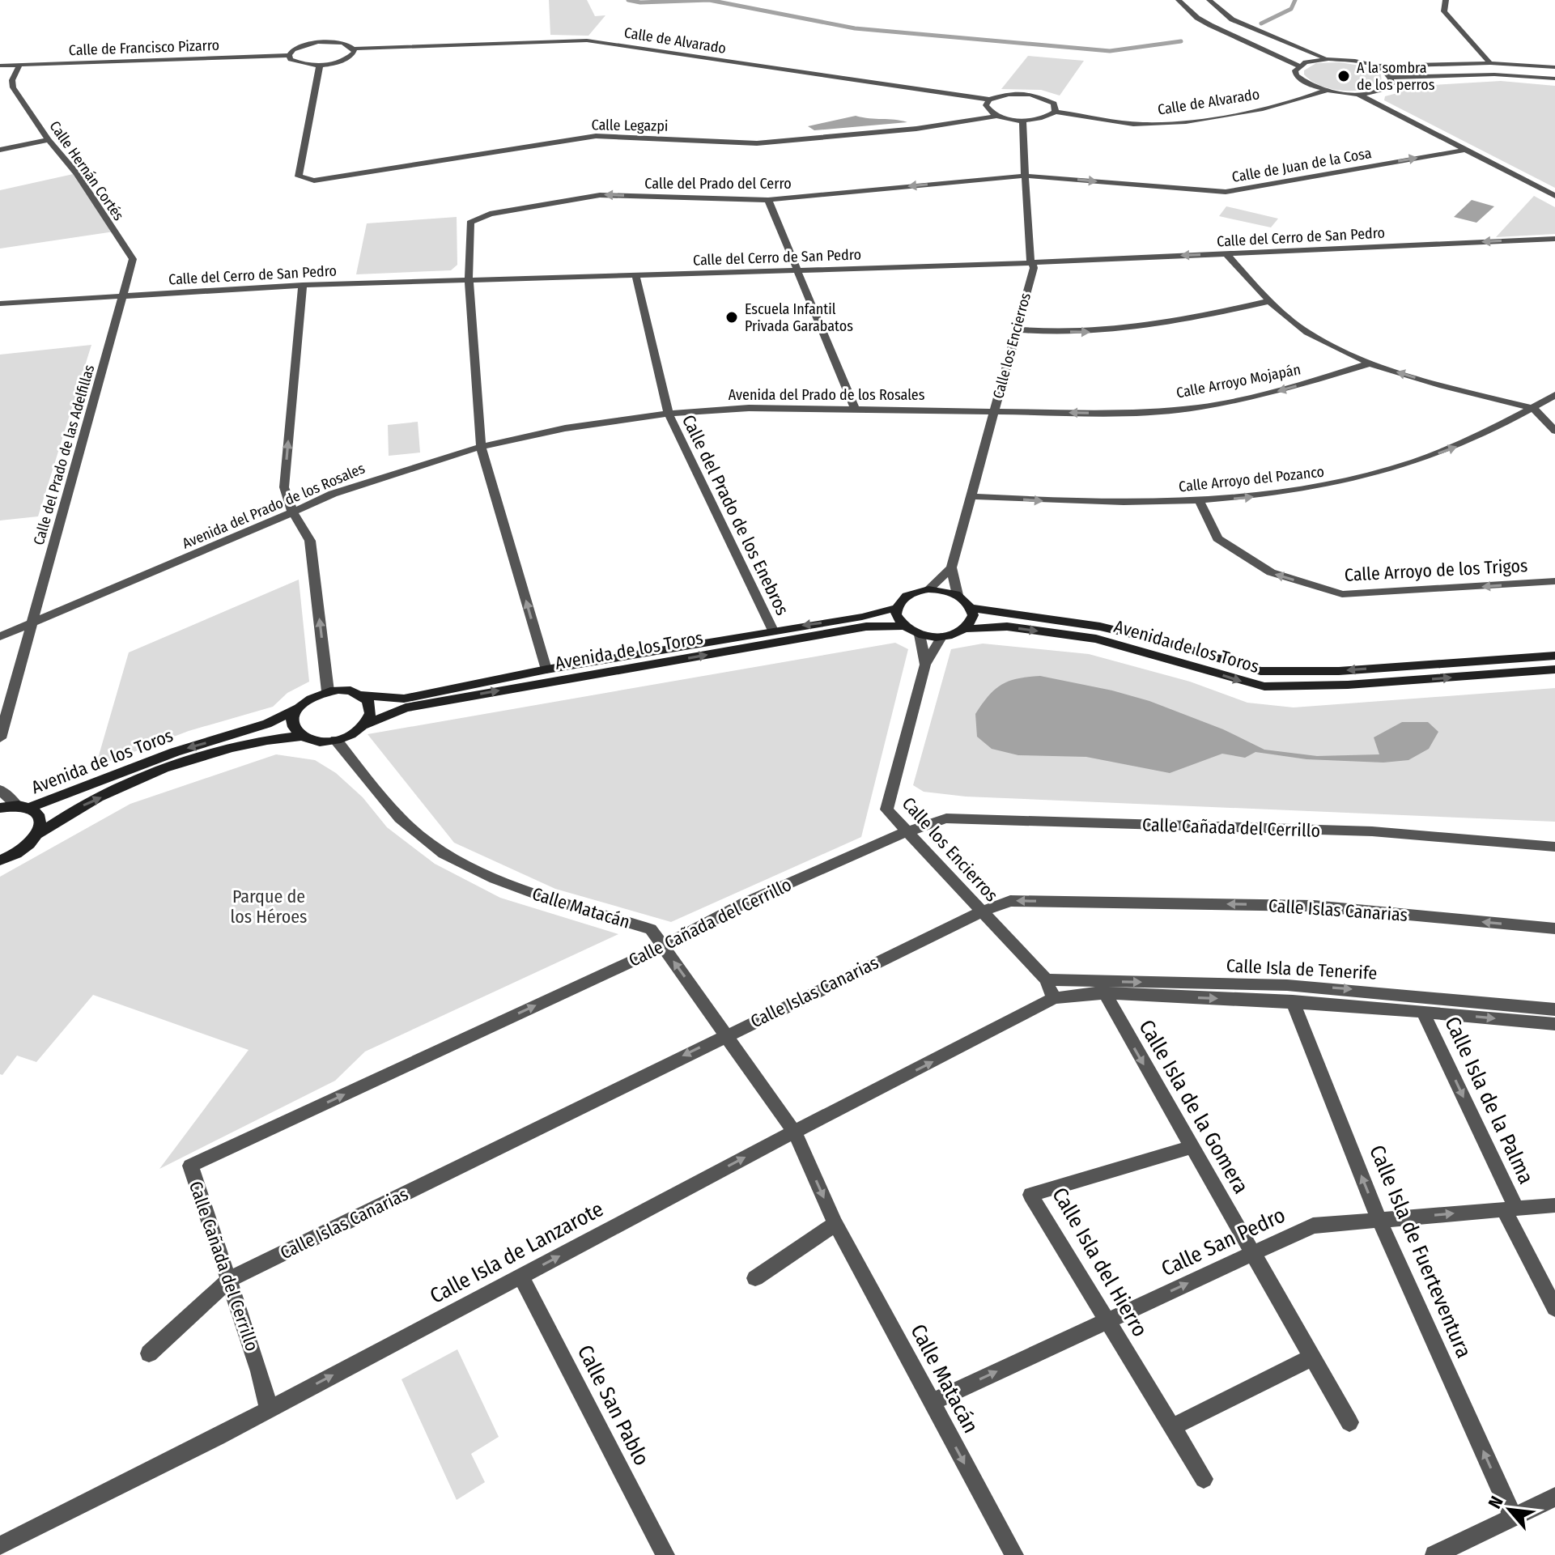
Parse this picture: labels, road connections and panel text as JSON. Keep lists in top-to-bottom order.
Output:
{
  "streets": {
    "main road": ["Avenida de los Toros"],
    "street": [
      "Calle de Alvarado",
      "Calle de Francisco Pizarro",
      "Calle Legazpi",
      "Calle de Juan de la Cosa",
      "Calle Hernán Cortés",
      "Calle del Prado del Cerro",
      "Calle del Cerro de San Pedro",
      "Calle los Encierros",
      "Calle Arroyo Mojapán",
      "Avenida del Prado de los Rosales",
      "Calle del Prado de las Adelfillas",
      "Calle Arroyo del Pozanco",
      "Calle del Prado de los Enebros",
      "Calle Arroyo de los Trigos",
      "Calle Cañada del Cerrillo",
      "Calle Matacán",
      "Calle Islas Canarias",
      "Calle Isla de Tenerife",
      "Calle Isla de la Palma",
      "Calle Isla de la Gomera",
      "Calle San Pedro",
      "Calle Isla de Fuerteventura",
      "Calle Isla de Lanzarote",
      "Calle Isla del Hierro",
      "Calle San Pablo"
    ]
  },
  "crossings": [
    ["Calle de Francisco Pizarro", "Calle Hernán Cortés"],
    ["Calle de Juan de la Cosa", "Calle del Prado del Cerro"],
    ["Calle de Juan de la Cosa", "Calle los Encierros"],
    ["Calle Hernán Cortés", "Calle del Cerro de San Pedro"],
    ["Calle Hernán Cortés", "Calle del Prado de las Adelfillas"],
    ["Calle del Prado del Cerro", "Calle del Cerro de San Pedro"],
    ["Calle del Prado del Cerro", "Calle los Encierros"],
    ["Calle del Cerro de San Pedro", "Calle los Encierros"],
    ["Calle del Cerro de San Pedro", "Calle del Prado de las Adelfillas"],
    ["Calle del Cerro de San Pedro", "Calle del Prado de los Enebros"],
    ["Calle los Encierros", "Calle Arroyo Mojapán"],
    ["Calle los Encierros", "Avenida del Prado de los Rosales"],
    ["Calle los Encierros", "Calle Arroyo del Pozanco"],
    ["Calle los Encierros", "Avenida de los Toros"],
    ["Calle los Encierros", "Calle Cañada del Cerrillo"],
    ["Calle los Encierros", "Calle Islas Canarias"],
    ["Calle los Encierros", "Calle Isla de Tenerife"],
    ["Calle los Encierros", "Calle Isla de Lanzarote"],
    ["Calle Arroyo Mojapán", "Avenida del Prado de los Rosales"],
    ["Avenida del Prado de los Rosales", "Calle del Prado de las Adelfillas"],
    ["Avenida del Prado de los Rosales", "Calle del Prado de los Enebros"],
    ["Calle Arroyo del Pozanco", "Calle Arroyo de los Trigos"],
    ["Calle del Prado de los Enebros", "Avenida de los Toros"],
    ["Avenida de los Toros", "Calle Matacán"],
    ["Calle Cañada del Cerrillo", "Calle Matacán"],
    ["Calle Cañada del Cerrillo", "Calle Islas Canarias"],
    ["Calle Cañada del Cerrillo", "Calle Isla de Lanzarote"],
    ["Calle Matacán", "Calle Islas Canarias"],
    ["Calle Matacán", "Calle San Pedro"],
    ["Calle Matacán", "Calle Isla de Lanzarote"],
    ["Calle Isla de Tenerife", "Calle Isla de la Palma"],
    ["Calle Isla de Tenerife", "Calle Isla de la Gomera"],
    ["Calle Isla de Tenerife", "Calle Isla de Fuerteventura"],
    ["Calle Isla de Tenerife", "Calle Isla de Lanzarote"],
    ["Calle Isla de la Palma", "Calle San Pedro"],
    ["Calle Isla de la Gomera", "Calle San Pedro"],
    ["Calle Isla de la Gomera", "Calle Isla del Hierro"],
    ["Calle San Pedro", "Calle Isla de Fuerteventura"],
    ["Calle San Pedro", "Calle Isla del Hierro"],
    ["Calle Isla de Lanzarote", "Calle San Pablo"]
  ],
  "one_way": [
    "Calle del Prado del Cerro",
    "Calle Arroyo del Pozanco",
    "Calle Arroyo de los Trigos",
    "Calle Islas Canarias",
    "Calle Isla de Tenerife",
    "Calle Isla de la Palma",
    "Calle Isla de la Gomera",
    "Calle San Pedro",
    "Calle Isla de Fuerteventura",
    "Calle Isla de Lanzarote"
  ],
  "parks": ["Parque de los Héroes"],
  "places": ["A la sombra de los perros", "Escuela Infantil Privada Garabatos"],
  "north": "top left"
}
